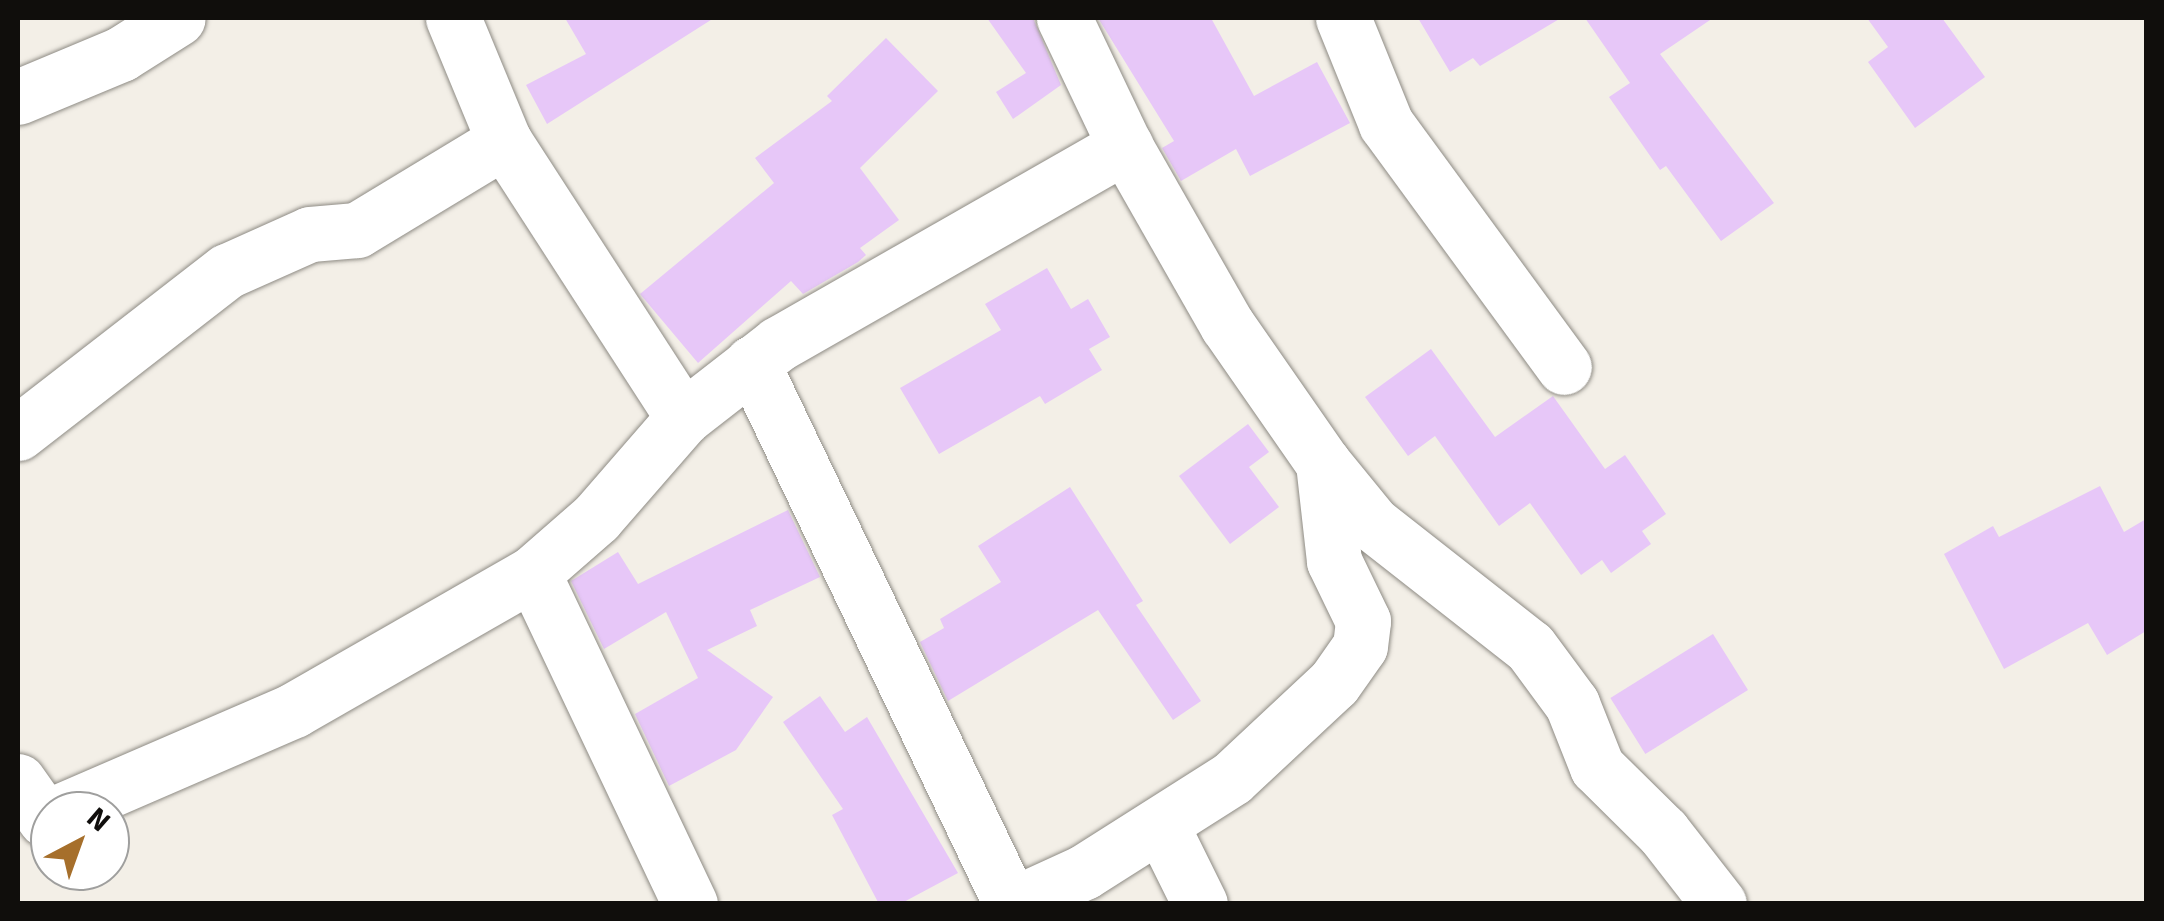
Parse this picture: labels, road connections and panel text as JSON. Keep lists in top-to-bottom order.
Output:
{
  "north": "top right"
}
